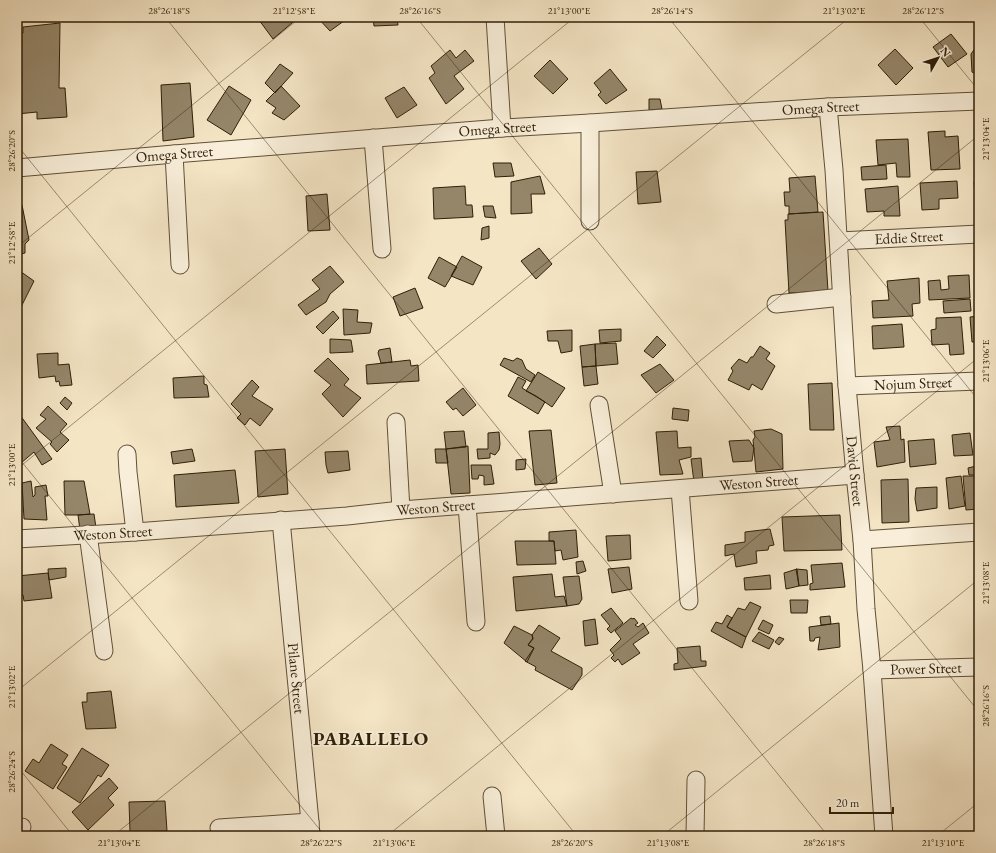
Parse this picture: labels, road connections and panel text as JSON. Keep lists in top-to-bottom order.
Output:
{
  "streets": {
    "street": [
      "Omega Street",
      "Eddie Street",
      "Nojum Street",
      "David Street",
      "Weston Street",
      "Power Street",
      "Pilane Street"
    ]
  },
  "crossings": [
    ["Omega Street", "David Street"],
    ["Eddie Street", "David Street"],
    ["Nojum Street", "David Street"],
    ["David Street", "Weston Street"],
    ["David Street", "Power Street"],
    ["Weston Street", "Pilane Street"]
  ],
  "districts": ["PABALLELO"],
  "scale_bar": "20 m",
  "north": "top right",
  "coordinates": [
    "28°26'18\"S",
    "21°12'58\"E",
    "28°26'16\"S",
    "21°13'00\"E",
    "28°26'14\"S",
    "21°13'02\"E",
    "28°26'12\"S",
    "21°13'04\"E",
    "28°26'20\"S",
    "21°13'06\"E",
    "21°13'08\"E",
    "28°26'24\"S",
    "28°26'22\"S",
    "21°13'10\"E"
  ]
}
